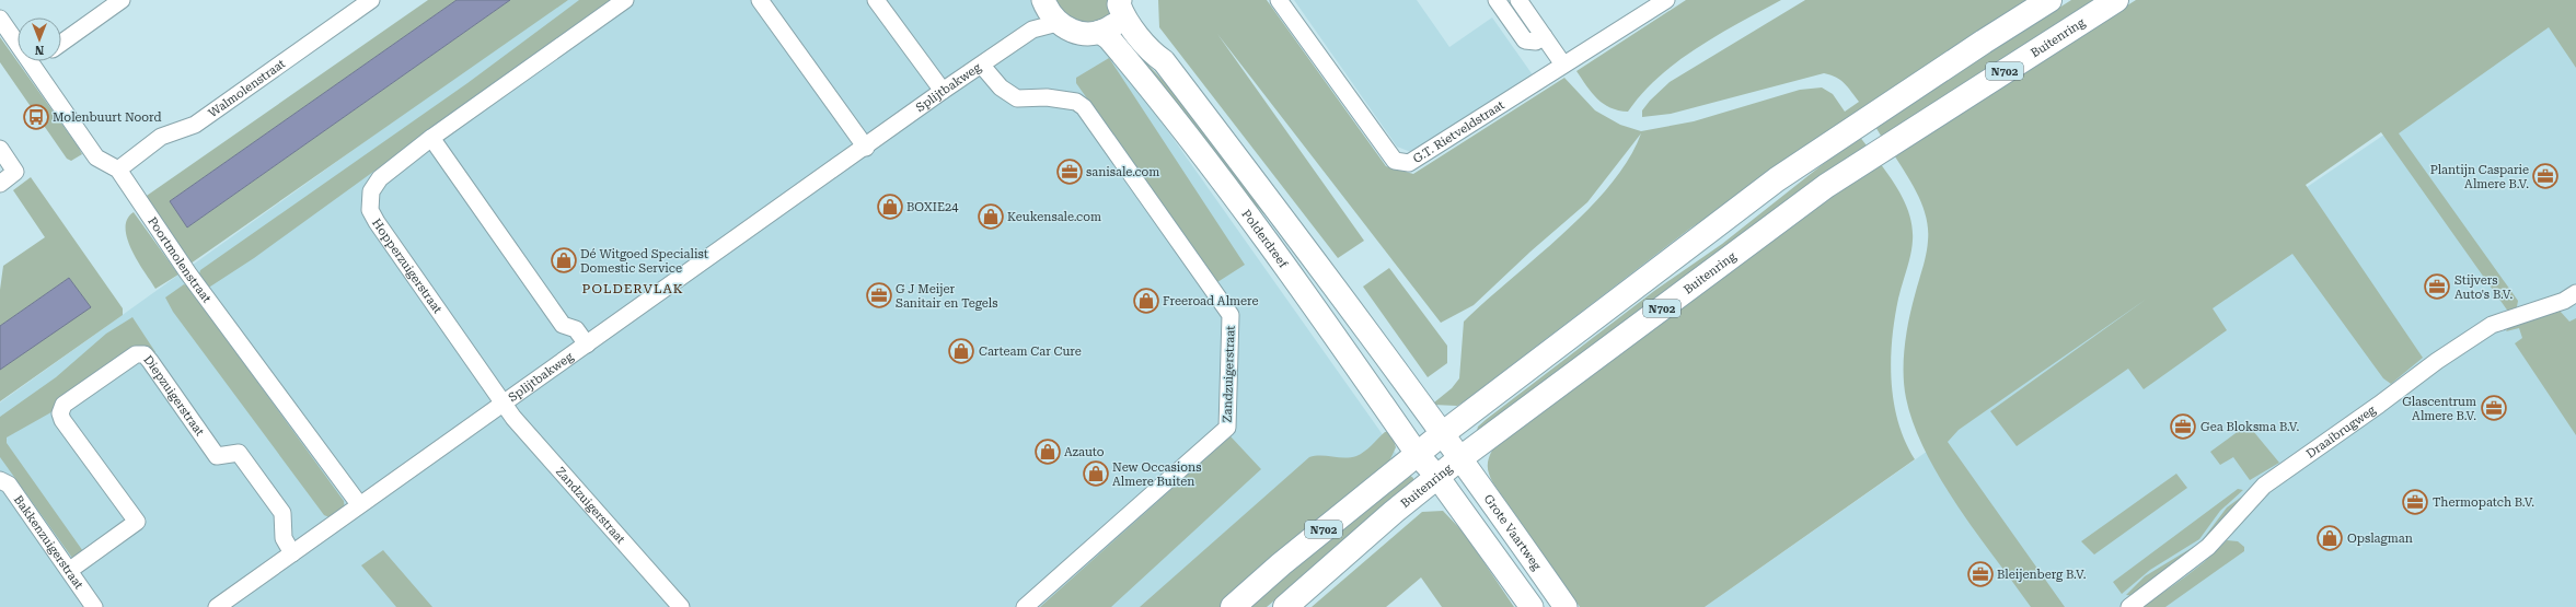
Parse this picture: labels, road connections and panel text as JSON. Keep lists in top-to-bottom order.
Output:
{
  "streets": {
    "highway": ["Buitenring", "N702"],
    "main road": ["Polderdreef", "Grote Vaartweg"],
    "street": [
      "Walmolenstraat",
      "Splijtbakweg",
      "G.T. Rietveldstraat",
      "Poortmolenstraat",
      "Hopperzuigerstraat",
      "Zandzuigerstraat",
      "Diepzuigerstraat",
      "Draaibrugweg",
      "Bakkenzuigerstraat"
    ]
  },
  "crossings": [
    ["Buitenring", "Polderdreef"],
    ["Buitenring", "Grote Vaartweg"],
    ["N702", "Polderdreef"],
    ["N702", "Grote Vaartweg"],
    ["Walmolenstraat", "Poortmolenstraat"],
    ["Splijtbakweg", "Poortmolenstraat"],
    ["Splijtbakweg", "Hopperzuigerstraat"],
    ["Splijtbakweg", "Zandzuigerstraat"],
    ["Splijtbakweg", "Diepzuigerstraat"],
    ["Hopperzuigerstraat", "Zandzuigerstraat"],
    ["Diepzuigerstraat", "Bakkenzuigerstraat"]
  ],
  "districts": ["POLDERVLAK"],
  "places": {
    "bus stop": ["Molenbuurt Noord"],
    "office": [
      "sanisale.com",
      "Plantijn Casparie Almere B.V.",
      "Stijvers Auto's B.V.",
      "G J Meijer Sanitair en Tegels",
      "Glascentrum Almere B.V.",
      "Gea Bloksma B.V.",
      "Thermopatch B.V.",
      "Bleijenberg B.V."
    ],
    "shop": [
      "BOXIE24",
      "Keukensale.com",
      "Dé Witgoed Specialist Domestic Service",
      "Freeroad Almere",
      "Carteam Car Cure",
      "Azauto",
      "New Occasions Almere Buiten",
      "Opslagman"
    ]
  },
  "north": "bottom"
}
